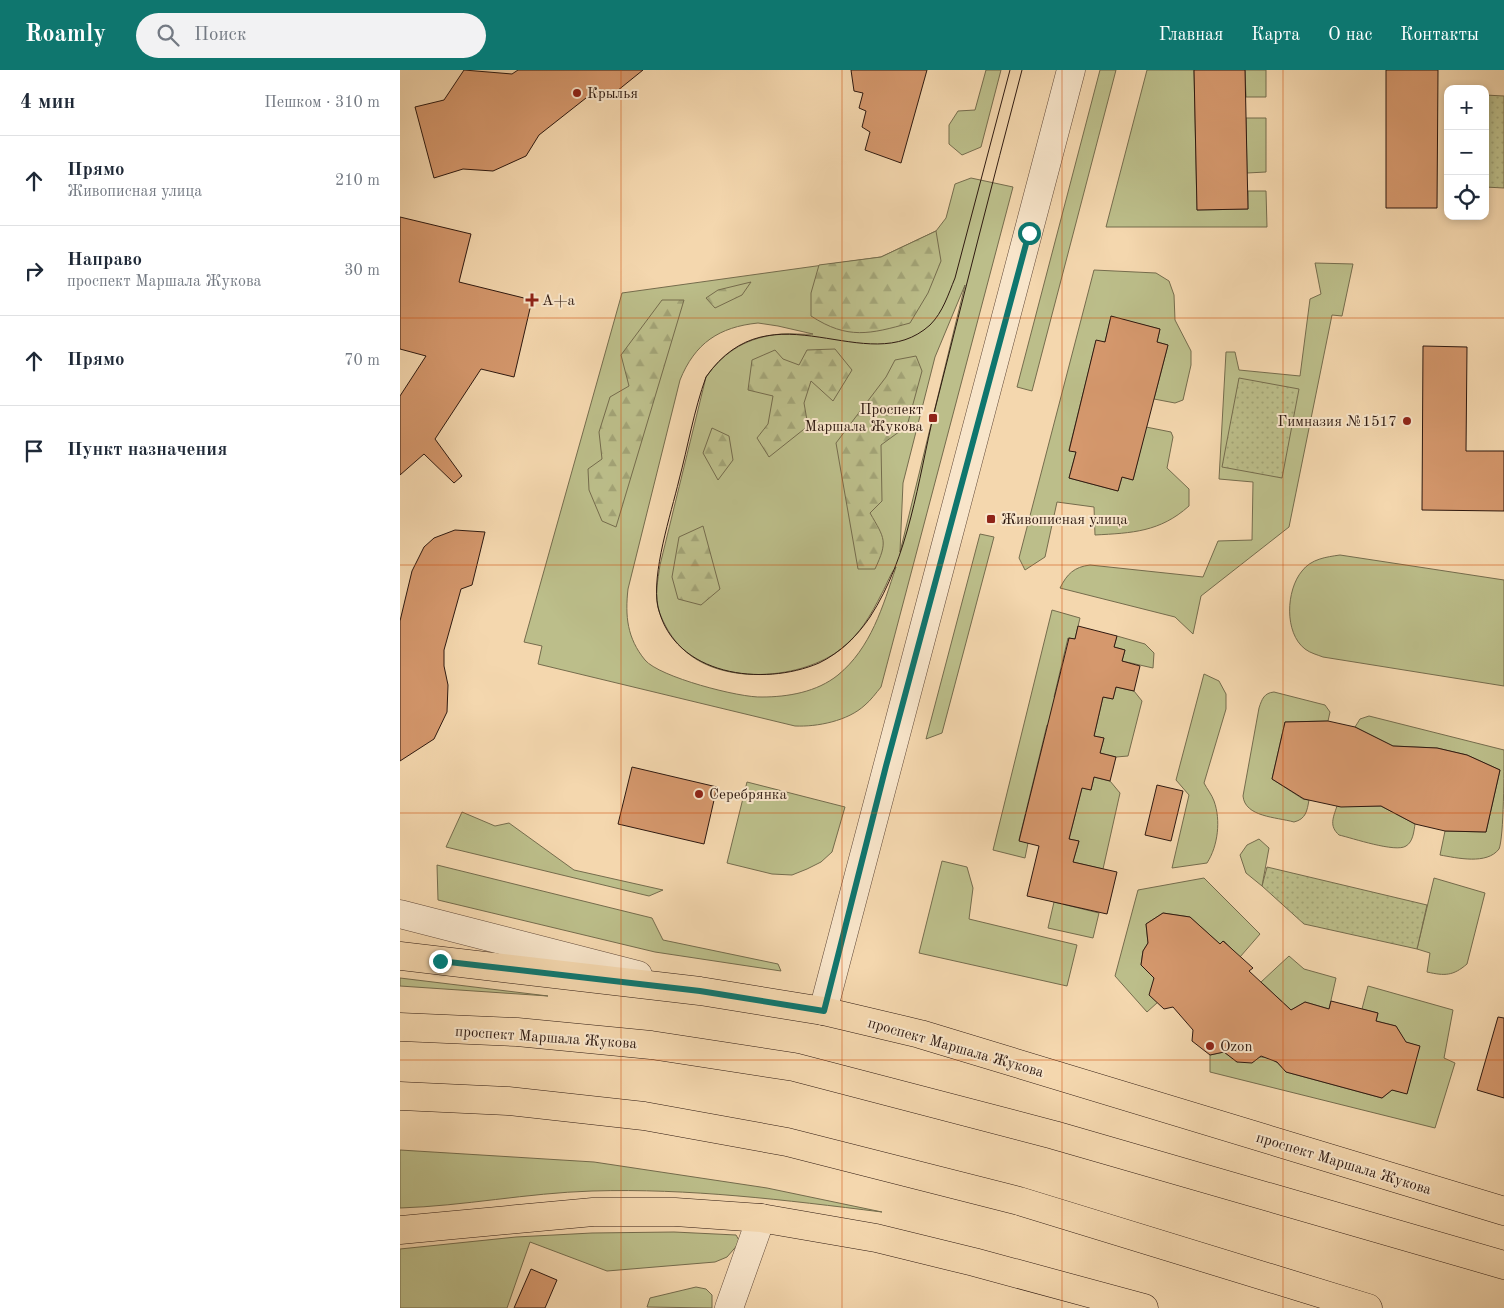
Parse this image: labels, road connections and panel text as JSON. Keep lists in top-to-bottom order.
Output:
{
  "streets": {
    "main road": ["проспект Маршала Жукова"]
  },
  "places": {
    "other": [
      "Крылья",
      "Гимназия №1517",
      "Серебрянка",
      "Ozon"
    ],
    "health": ["А+а"],
    "transit": ["Проспект Маршала Жукова", "Живописная улица"]
  },
  "page": {
    "header": "Roamly",
    "search": "Поиск",
    "nav": [
      "Главная",
      "Карта",
      "О нас",
      "Контакты"
    ],
    "heading": ["4 мин", "Пешком · 310 m"],
    "map_buttons": ["+", "−"],
    "list": [
      ["Прямо", "Живописная улица", "210 m"],
      ["Направо", "проспект Маршала Жукова", "30 m"],
      ["Прямо", "70 m"],
      "Пункт назначения"
    ]
  }
}
